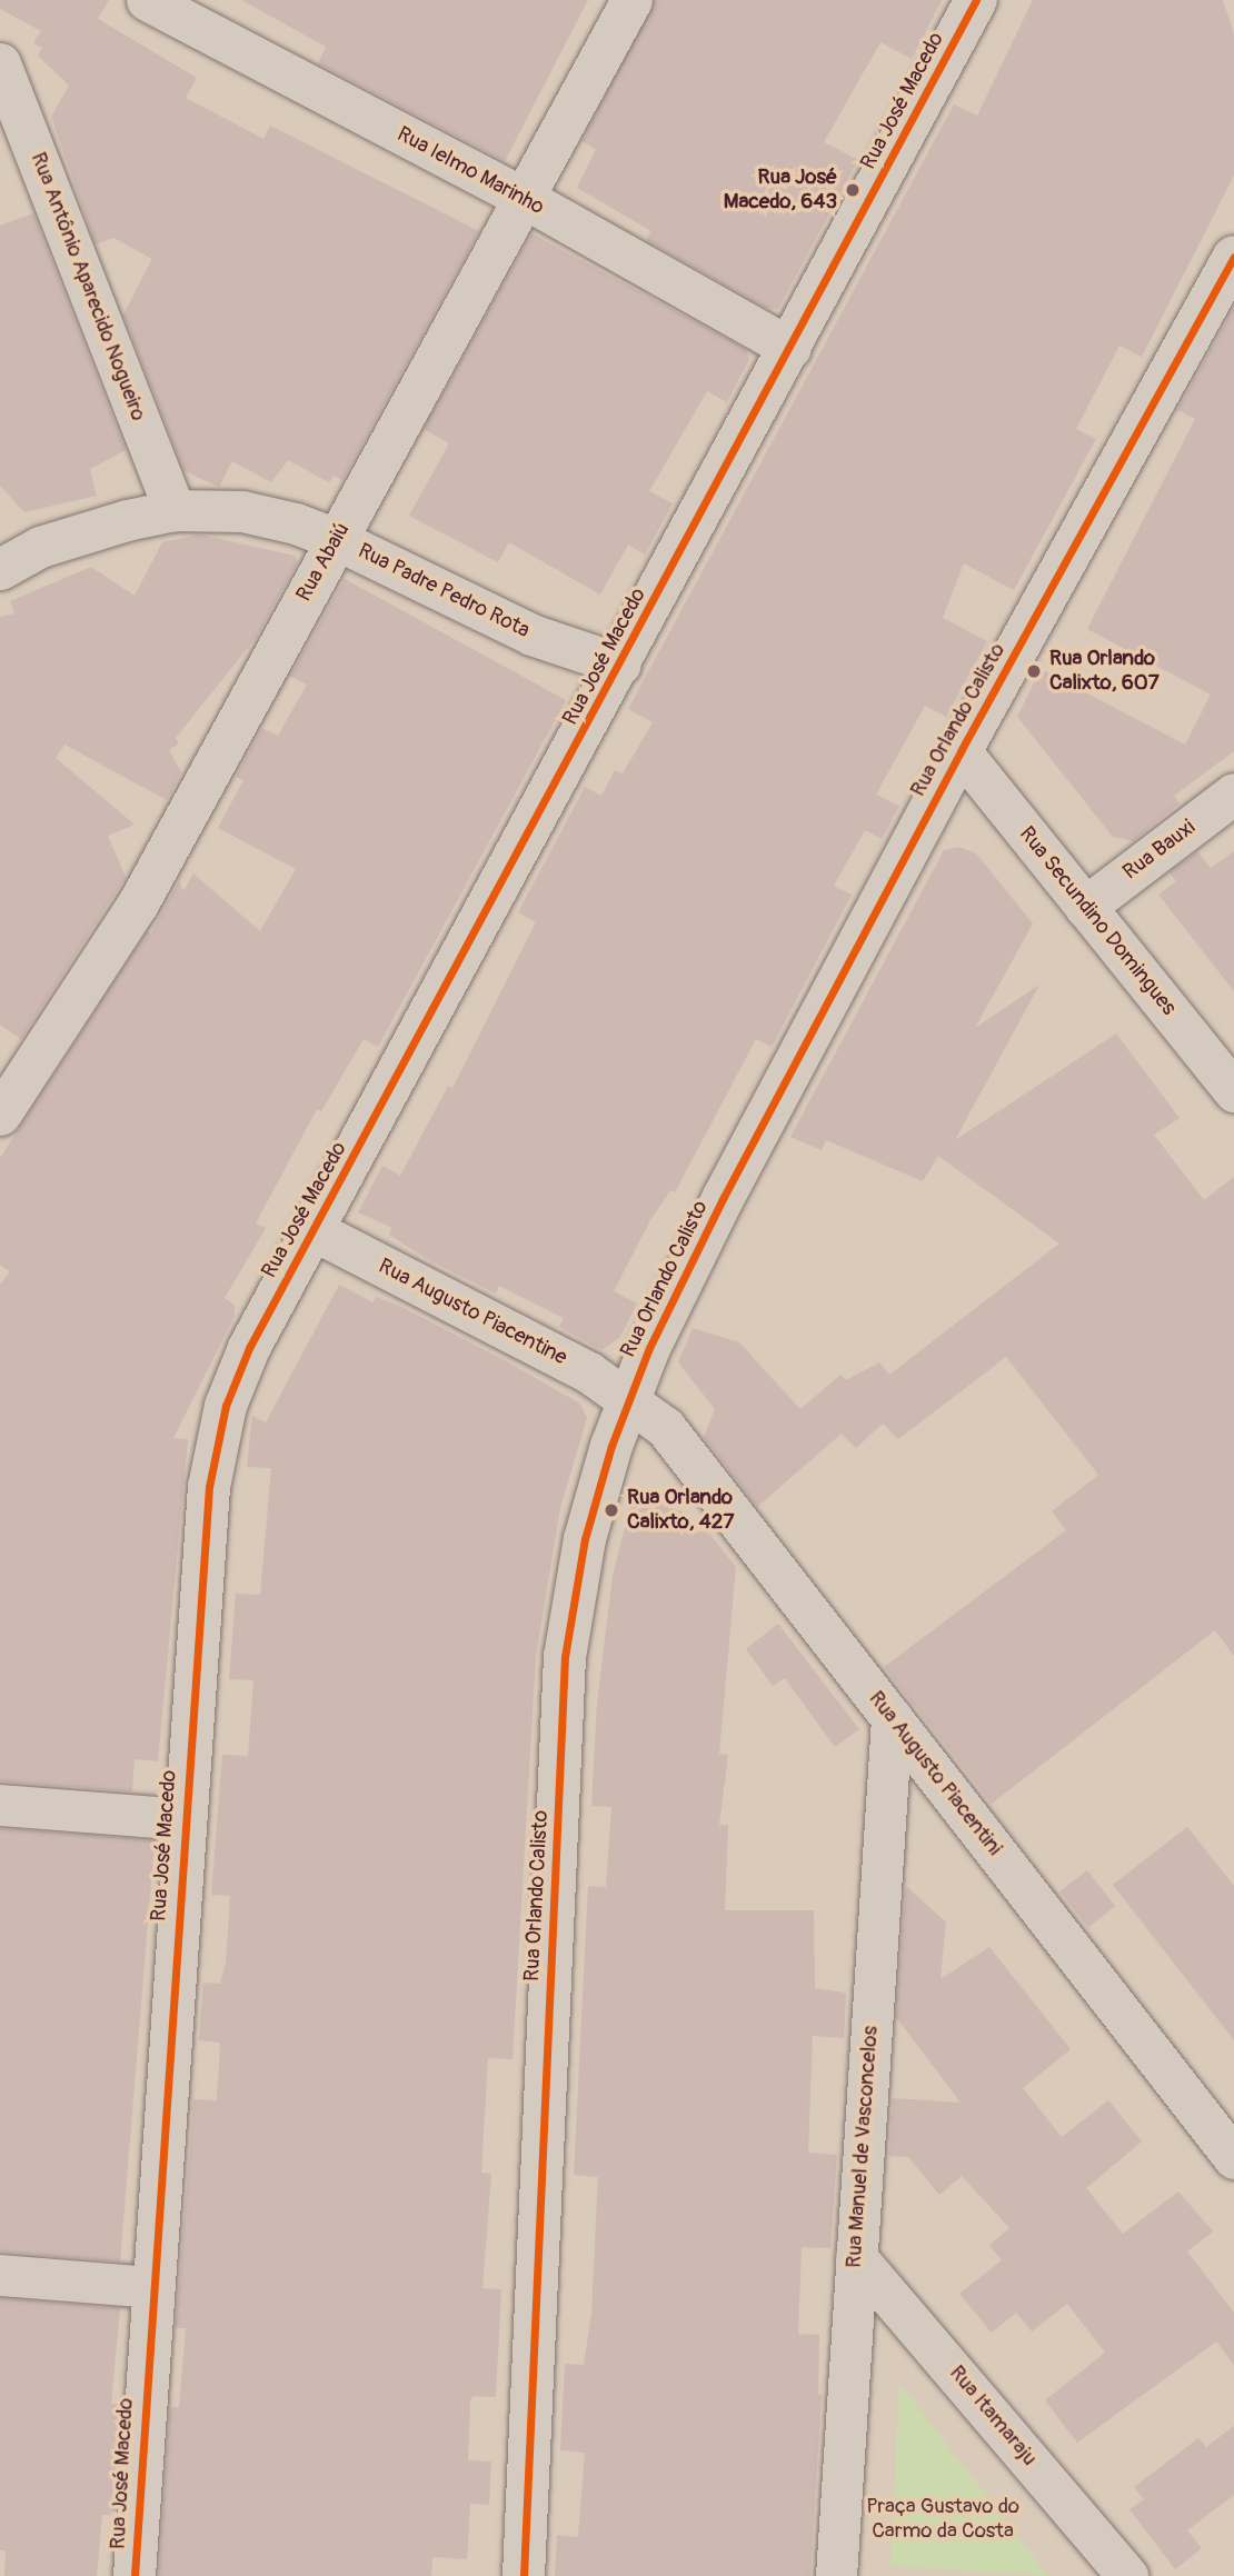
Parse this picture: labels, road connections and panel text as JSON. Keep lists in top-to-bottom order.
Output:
{
  "streets": {
    "street": [
      "Rua José Macedo",
      "Rua Ielmo Marinho",
      "Rua Antônio Aparecido Nogueiro",
      "Rua Abaiú",
      "Rua Padre Pedro Rota",
      "Rua Orlando Calisto",
      "Rua Bauxi",
      "Rua Secundino Domingues",
      "Rua Augusto Piacentine",
      "Rua Augusto Piacentini",
      "Rua Manuel de Vasconcelos",
      "Rua Itamaraju"
    ]
  },
  "crossings": [
    ["Rua José Macedo", "Rua Ielmo Marinho"],
    ["Rua José Macedo", "Rua Padre Pedro Rota"],
    ["Rua José Macedo", "Rua Augusto Piacentine"],
    ["Rua Ielmo Marinho", "Rua Abaiú"],
    ["Rua Antônio Aparecido Nogueiro", "Rua Padre Pedro Rota"],
    ["Rua Abaiú", "Rua Padre Pedro Rota"],
    ["Rua Orlando Calisto", "Rua Secundino Domingues"],
    ["Rua Orlando Calisto", "Rua Augusto Piacentine"],
    ["Rua Orlando Calisto", "Rua Augusto Piacentini"],
    ["Rua Bauxi", "Rua Secundino Domingues"],
    ["Rua Augusto Piacentine", "Rua Augusto Piacentini"],
    ["Rua Augusto Piacentini", "Rua Manuel de Vasconcelos"],
    ["Rua Manuel de Vasconcelos", "Rua Itamaraju"]
  ],
  "parks": ["Praça Gustavo do Carmo da Costa"],
  "places": ["Rua José Macedo, 643", "Rua Orlando Calixto, 607", "Rua Orlando Calixto, 427"]
}
